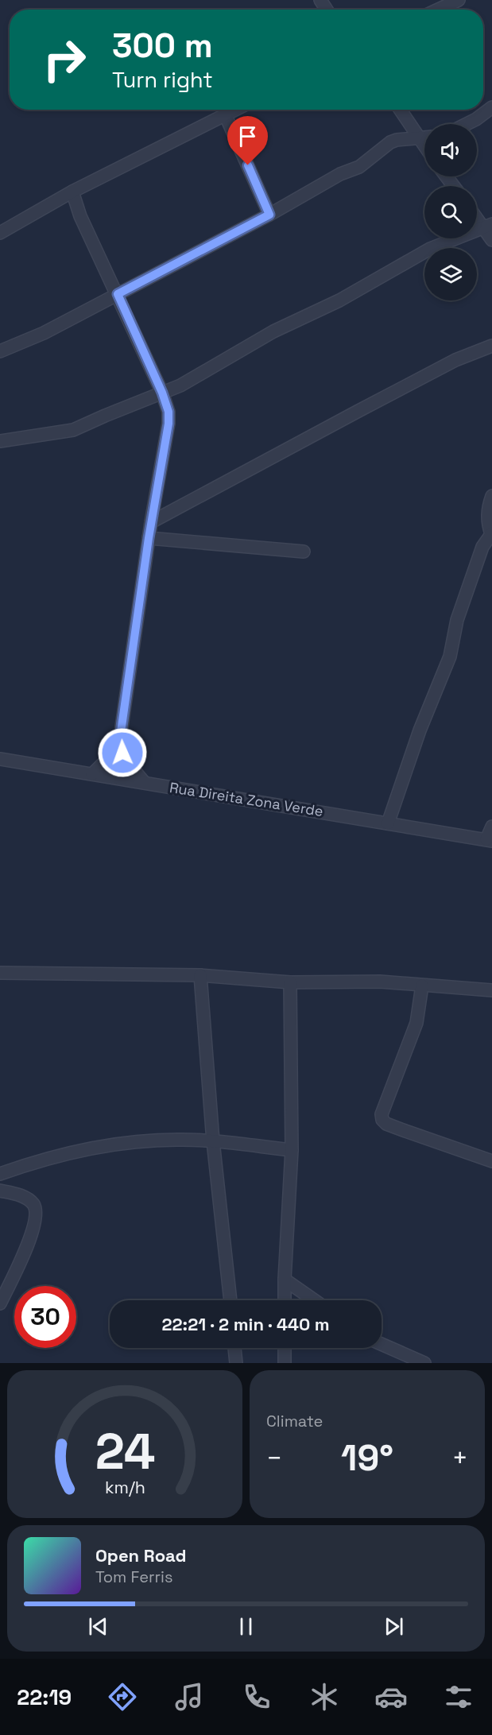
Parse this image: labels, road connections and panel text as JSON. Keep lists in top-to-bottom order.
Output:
{
  "streets": {
    "street": ["Rua Direita Zona Verde"]
  },
  "page": {
    "turn": ["300 m", "Turn right"],
    "limit": "30",
    "trip": "22:21 · 2 min · 440 m",
    "tile": "Climate",
    "heat": ["−", "19°", "+"],
    "song": ["Open Road", "Tom Ferris"],
    "tabs": "22:19",
    "gauge": ["24", "km/h"]
  }
}
